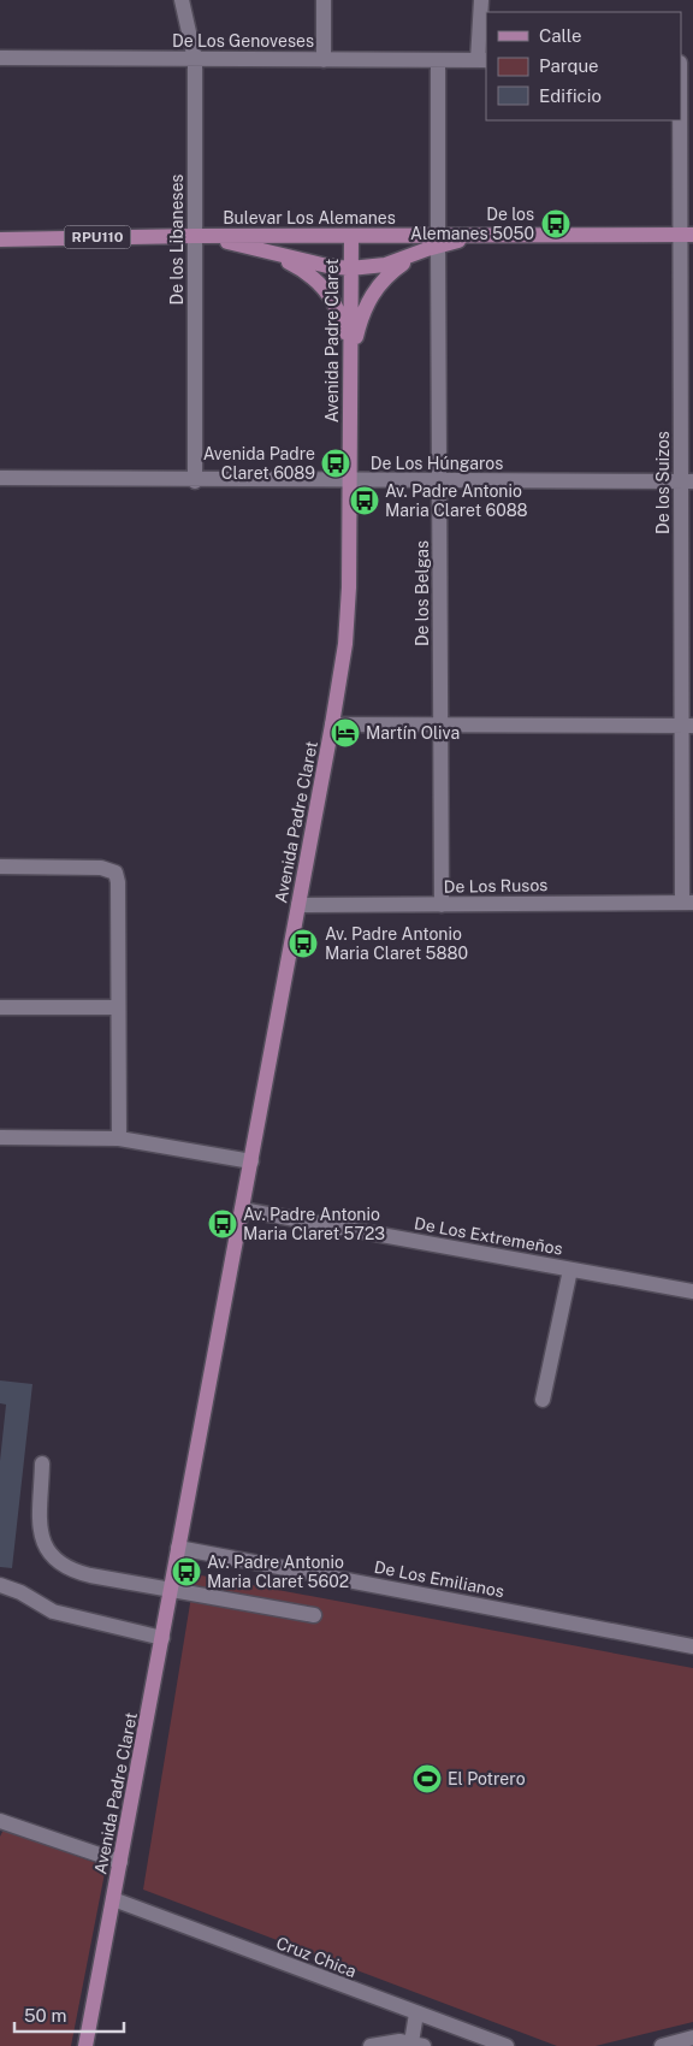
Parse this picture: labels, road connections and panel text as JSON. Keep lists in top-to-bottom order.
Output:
{
  "streets": {
    "main road": ["Bulevar Los Alemanes", "RPU110", "Avenida Padre Claret"],
    "street": [
      "De Los Genoveses",
      "De los Libaneses",
      "De Los Húngaros",
      "De los Suizos",
      "De los Belgas",
      "De Los Rusos",
      "De Los Extremeños",
      "De Los Emilianos",
      "Cruz Chica"
    ]
  },
  "crossings": [
    ["De Los Genoveses", "De los Libaneses"],
    ["De Los Genoveses", "De los Belgas"],
    ["Bulevar Los Alemanes", "De los Libaneses"],
    ["Bulevar Los Alemanes", "Avenida Padre Claret"],
    ["Bulevar Los Alemanes", "De los Suizos"],
    ["Bulevar Los Alemanes", "De los Belgas"],
    ["De los Libaneses", "De Los Húngaros"],
    ["Avenida Padre Claret", "De Los Húngaros"],
    ["Avenida Padre Claret", "De Los Rusos"],
    ["Avenida Padre Claret", "De Los Extremeños"],
    ["Avenida Padre Claret", "De Los Emilianos"],
    ["Avenida Padre Claret", "Cruz Chica"],
    ["De Los Húngaros", "De los Suizos"],
    ["De Los Húngaros", "De los Belgas"],
    ["De los Suizos", "De Los Rusos"],
    ["De los Belgas", "De Los Rusos"]
  ],
  "places": {
    "bus stop": [
      "De los Alemanes 5050",
      "Avenida Padre Claret 6089",
      "Av. Padre Antonio Maria Claret 6088",
      "Av. Padre Antonio Maria Claret 5880",
      "Av. Padre Antonio Maria Claret 5723",
      "Av. Padre Antonio Maria Claret 5602"
    ],
    "hotel": ["Martín Oliva"],
    "sports": ["El Potrero"]
  },
  "legend": ["Calle", "Parque", "Edificio"],
  "scale_bar": "50 m"
}
